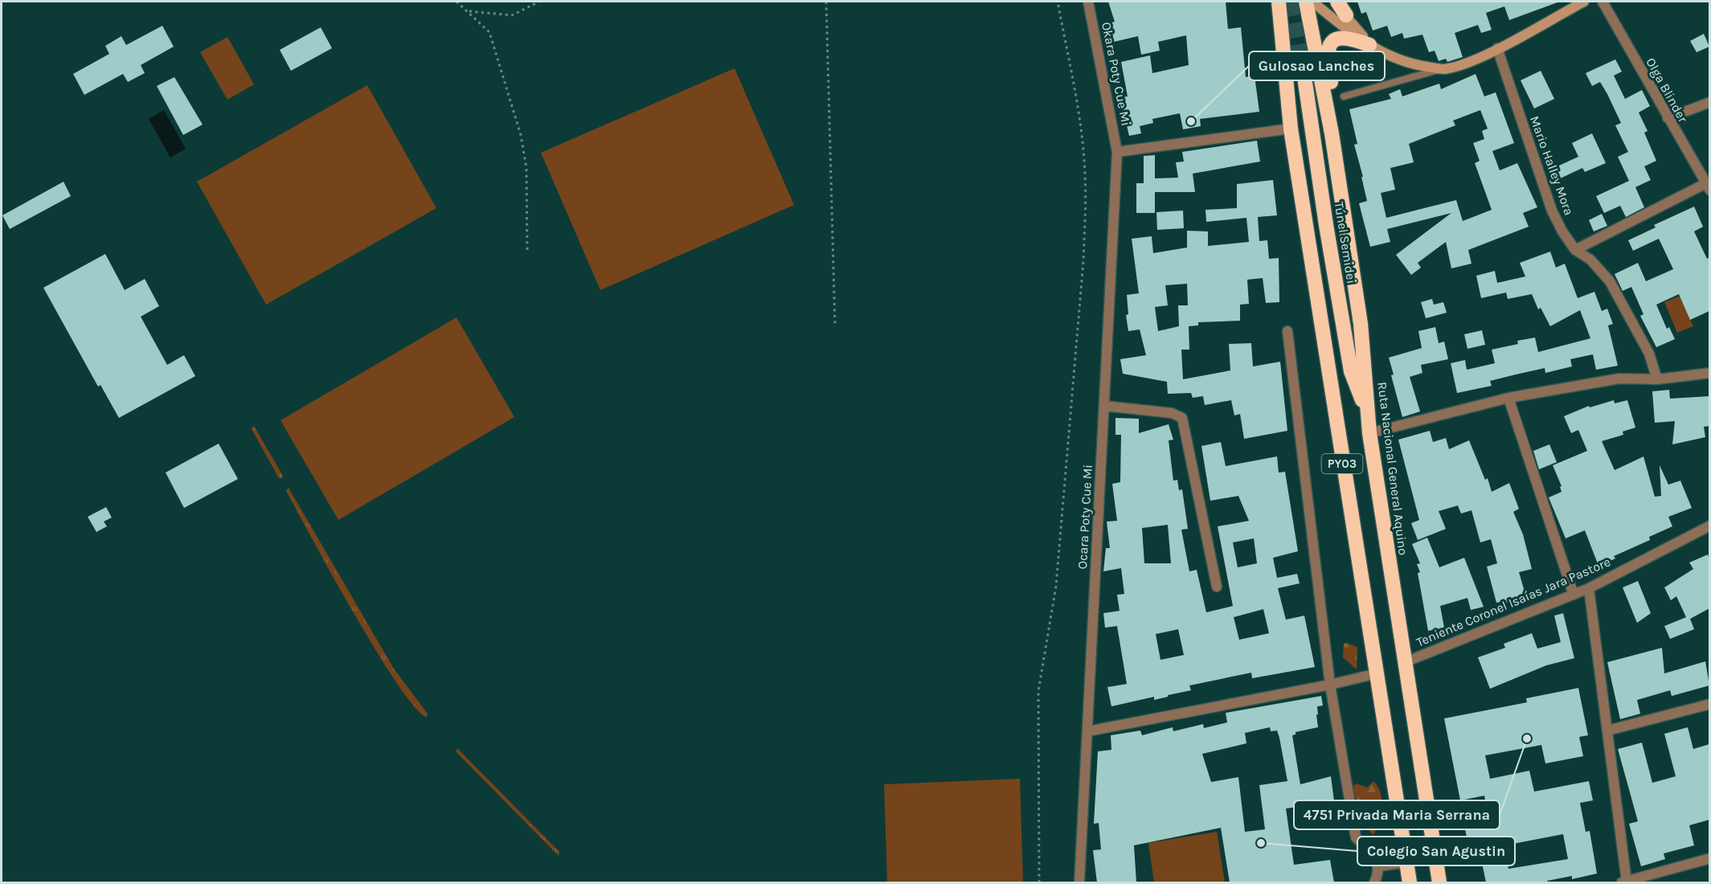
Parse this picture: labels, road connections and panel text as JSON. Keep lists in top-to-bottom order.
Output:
{
  "streets": {
    "highway": ["Túnel Semidei", "PY03", "Ruta Nacional General Aquino"],
    "street": [
      "Okara Poty Cue Mi",
      "Olga Blinder",
      "Mario Halley Mora",
      "Ocara Poty Cue Mi",
      "Teniente Coronel Isaías Jara Pastore"
    ]
  },
  "crossings": [
    ["Okara Poty Cue Mi", "Ocara Poty Cue Mi"],
    ["Túnel Semidei", "Ruta Nacional General Aquino"],
    ["Ruta Nacional General Aquino", "Teniente Coronel Isaías Jara Pastore"]
  ],
  "places": ["Gulosao Lanches", "4751 Privada Maria Serrana", "Colegio San Agustin"]
}
